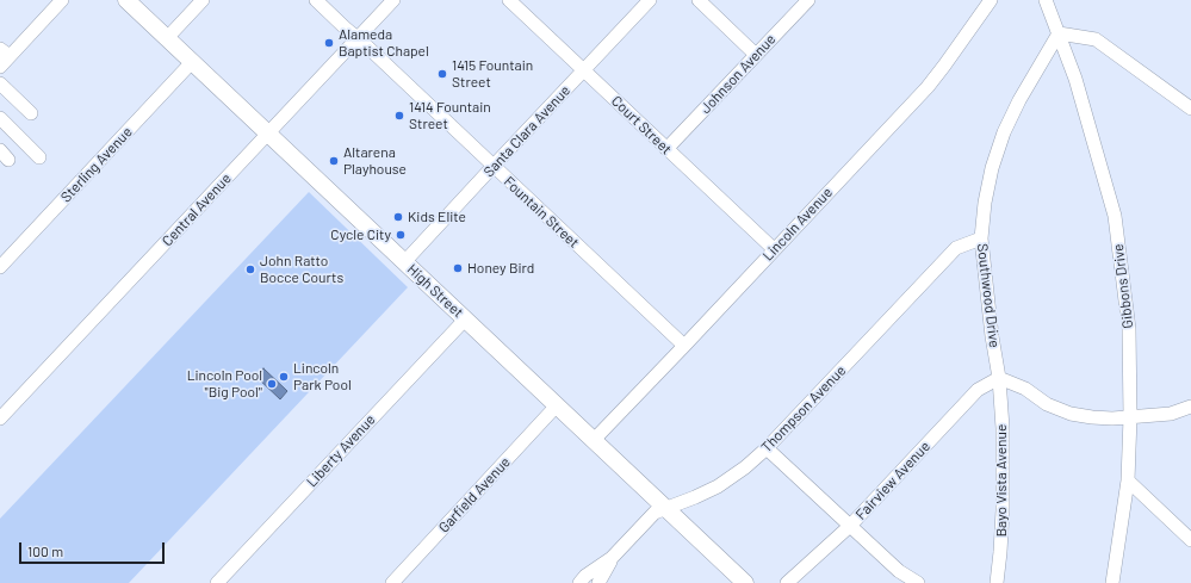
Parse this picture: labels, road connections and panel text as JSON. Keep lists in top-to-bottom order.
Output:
{
  "streets": {
    "main road": ["High Street"],
    "street": [
      "Johnson Avenue",
      "Court Street",
      "Santa Clara Avenue",
      "Sterling Avenue",
      "Central Avenue",
      "Fountain Street",
      "Lincoln Avenue",
      "Gibbons Drive",
      "Southwood Drive",
      "Thompson Avenue",
      "Liberty Avenue",
      "Fairview Avenue",
      "Bayo Vista Avenue",
      "Garfield Avenue"
    ]
  },
  "crossings": [
    ["Johnson Avenue", "Court Street"],
    ["Court Street", "Santa Clara Avenue"],
    ["Court Street", "Lincoln Avenue"],
    ["Santa Clara Avenue", "Fountain Street"],
    ["Santa Clara Avenue", "High Street"],
    ["Sterling Avenue", "High Street"],
    ["Central Avenue", "Fountain Street"],
    ["Central Avenue", "High Street"],
    ["Fountain Street", "Lincoln Avenue"],
    ["Lincoln Avenue", "High Street"],
    ["Gibbons Drive", "Southwood Drive"],
    ["High Street", "Thompson Avenue"],
    ["High Street", "Liberty Avenue"],
    ["High Street", "Garfield Avenue"],
    ["Southwood Drive", "Thompson Avenue"],
    ["Southwood Drive", "Fairview Avenue"],
    ["Southwood Drive", "Bayo Vista Avenue"],
    ["Fairview Avenue", "Bayo Vista Avenue"]
  ],
  "places": [
    "Alameda Baptist Chapel",
    "1415 Fountain Street",
    "1414 Fountain Street",
    "Altarena Playhouse",
    "Kids Elite",
    "Cycle City",
    "Honey Bird",
    "John Ratto Bocce Courts",
    "Lincoln Park Pool",
    "Lincoln Pool \"Big Pool\""
  ],
  "scale_bar": "100 m"
}
